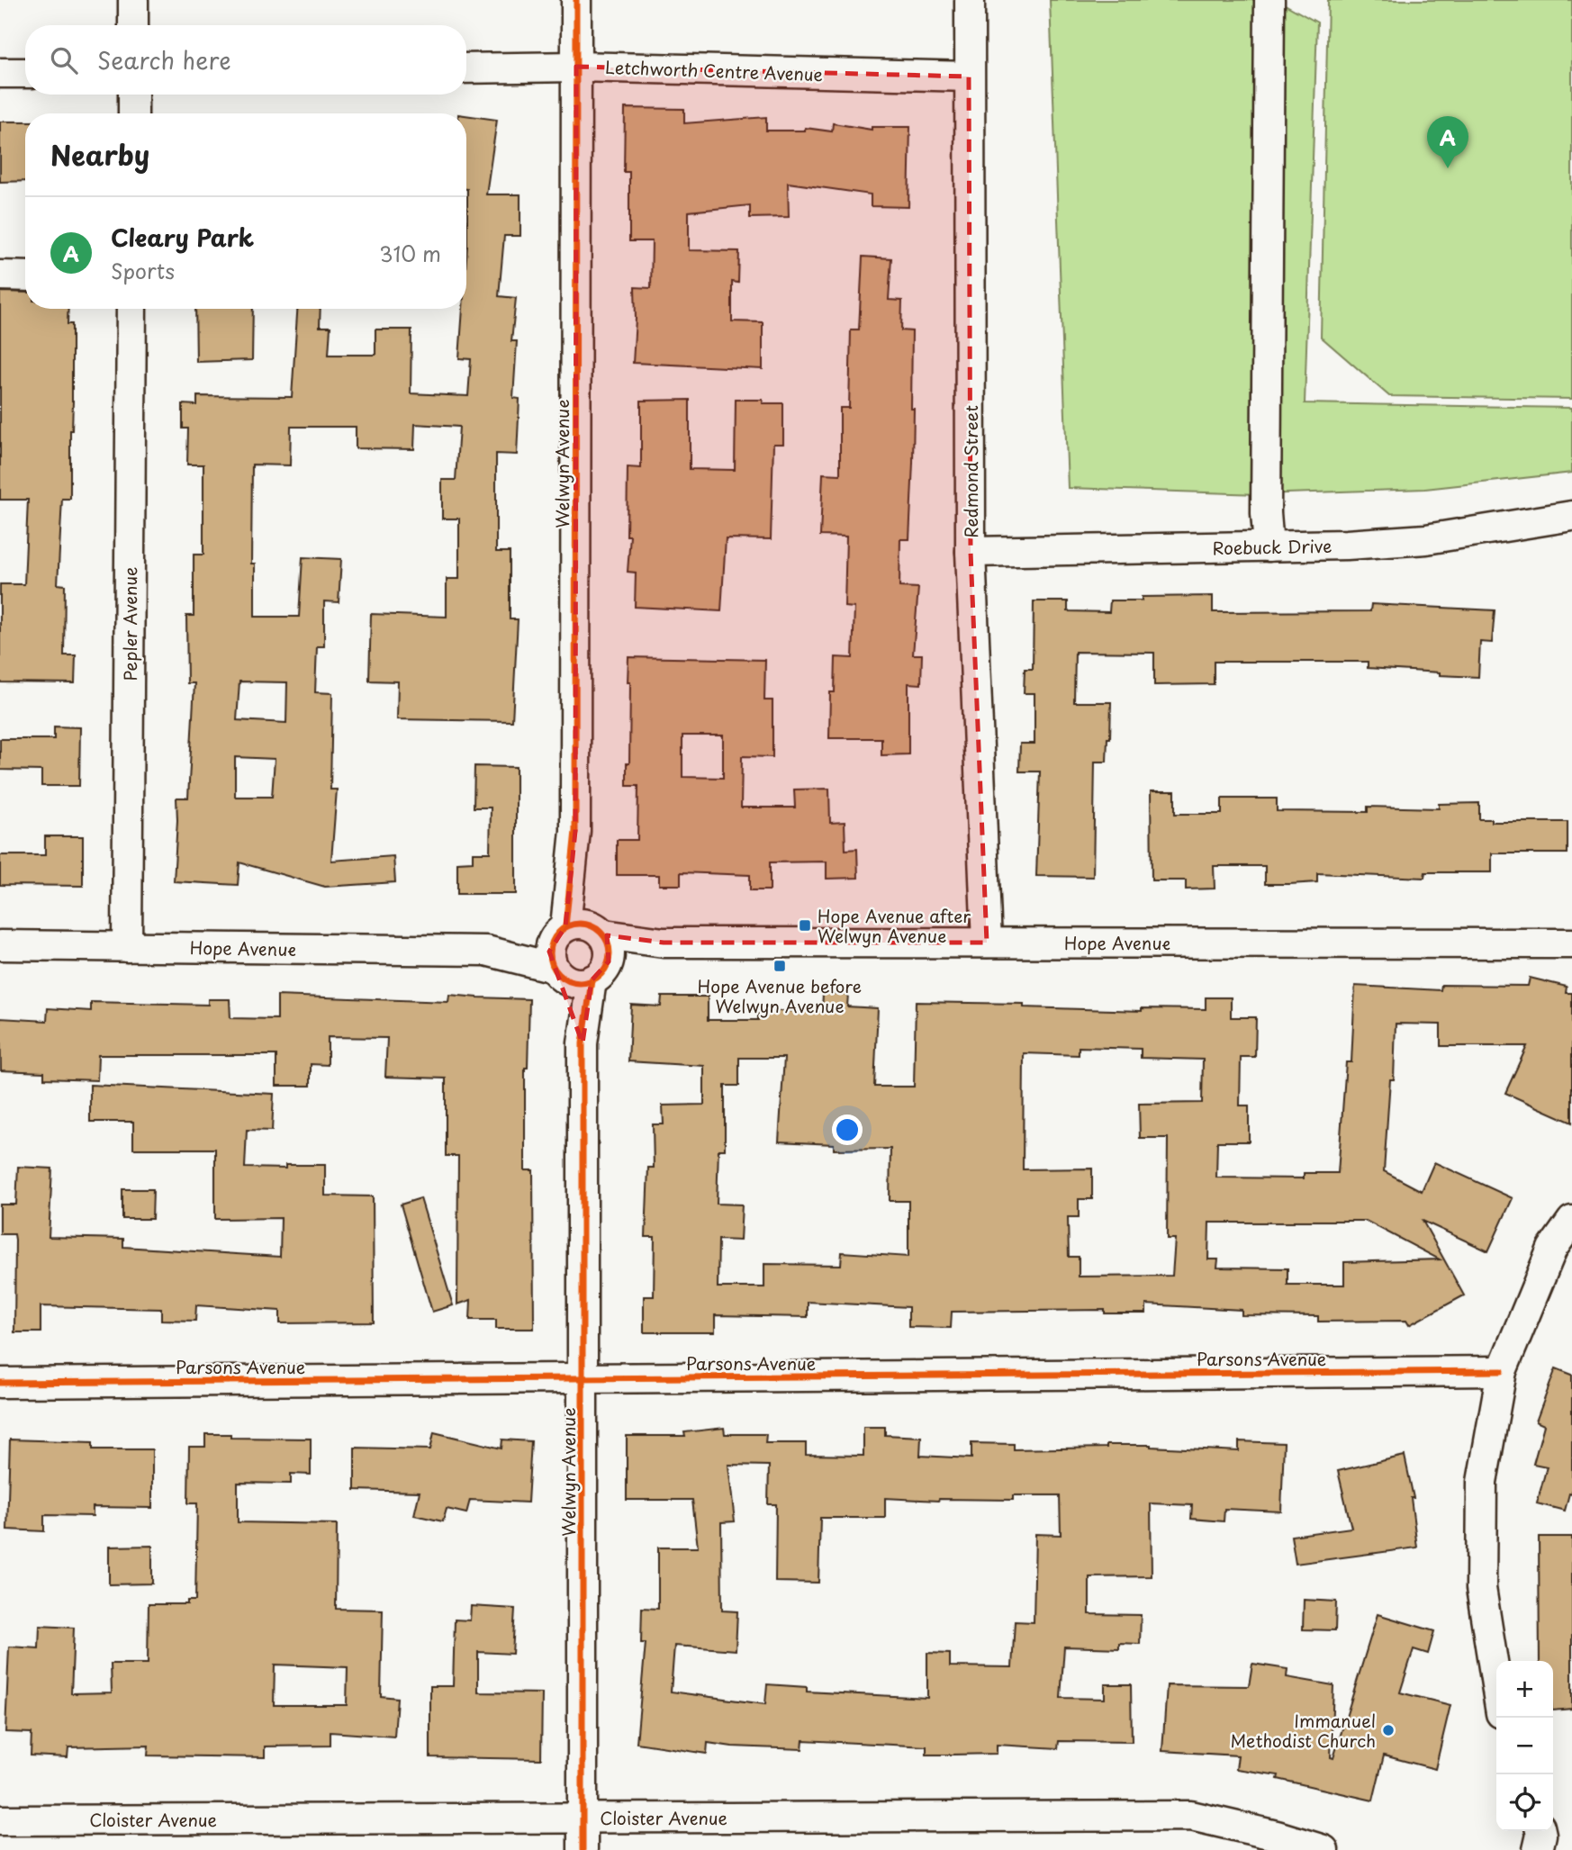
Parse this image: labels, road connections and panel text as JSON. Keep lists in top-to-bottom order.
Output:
{
  "streets": {
    "street": [
      "Letchworth Centre Avenue",
      "Welwyn Avenue",
      "Redmond Street",
      "Roebuck Drive",
      "Pepler Avenue",
      "Hope Avenue",
      "Parsons Avenue",
      "Cloister Avenue"
    ]
  },
  "crossings": [
    ["Letchworth Centre Avenue", "Welwyn Avenue"],
    ["Letchworth Centre Avenue", "Redmond Street"],
    ["Welwyn Avenue", "Hope Avenue"],
    ["Welwyn Avenue", "Parsons Avenue"],
    ["Welwyn Avenue", "Cloister Avenue"],
    ["Redmond Street", "Roebuck Drive"],
    ["Redmond Street", "Hope Avenue"],
    ["Pepler Avenue", "Hope Avenue"]
  ],
  "places": {
    "transit": ["Hope Avenue after Welwyn Avenue", "Hope Avenue before Welwyn Avenue"],
    "other": ["Immanuel Methodist Church"]
  },
  "page": {
    "search": "Search here",
    "heading": "Nearby",
    "pins": "A",
    "list": [
      {
        "mark": "A",
        "name": "Cleary Park",
        "note": "Sports",
        "value": "310 m"
      }
    ],
    "map_buttons": ["+", "−"]
  }
}
